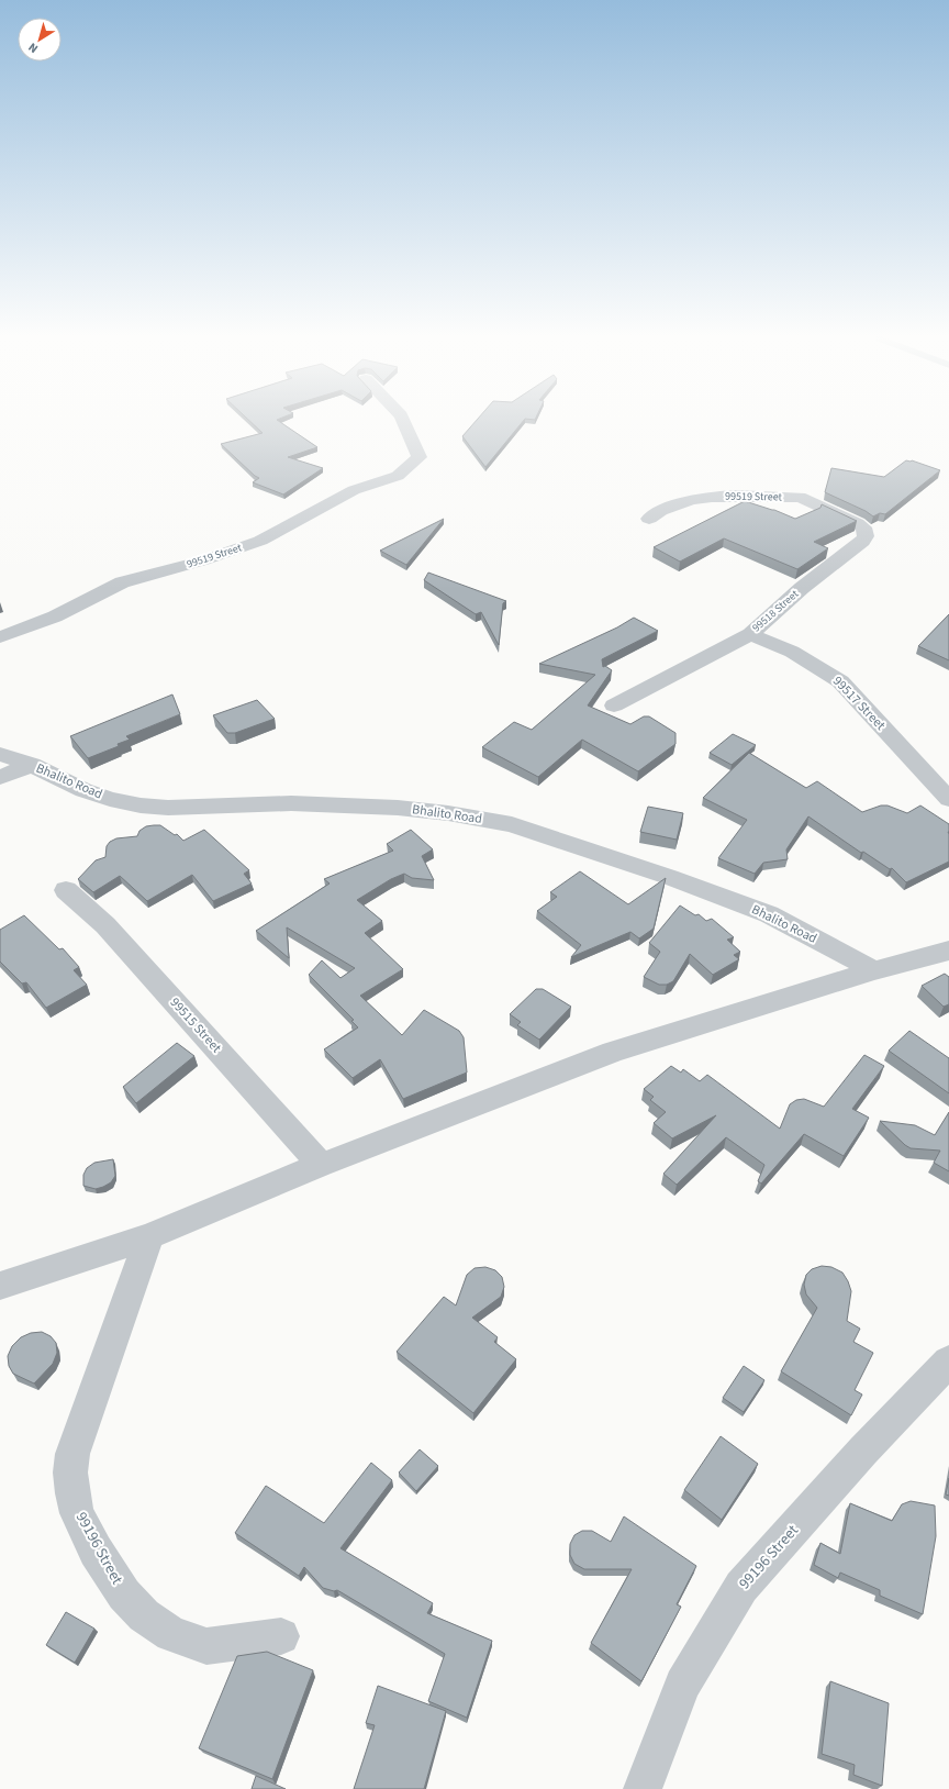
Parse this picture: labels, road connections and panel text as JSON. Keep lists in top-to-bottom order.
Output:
{
  "streets": {
    "street": [
      "99519 Street",
      "99518 Street",
      "99517 Street",
      "Bhalito Road",
      "99515 Street",
      "99196 Street"
    ]
  },
  "crossings": [
    ["99519 Street", "99518 Street"],
    ["99518 Street", "99517 Street"]
  ],
  "north": "bottom left"
}
